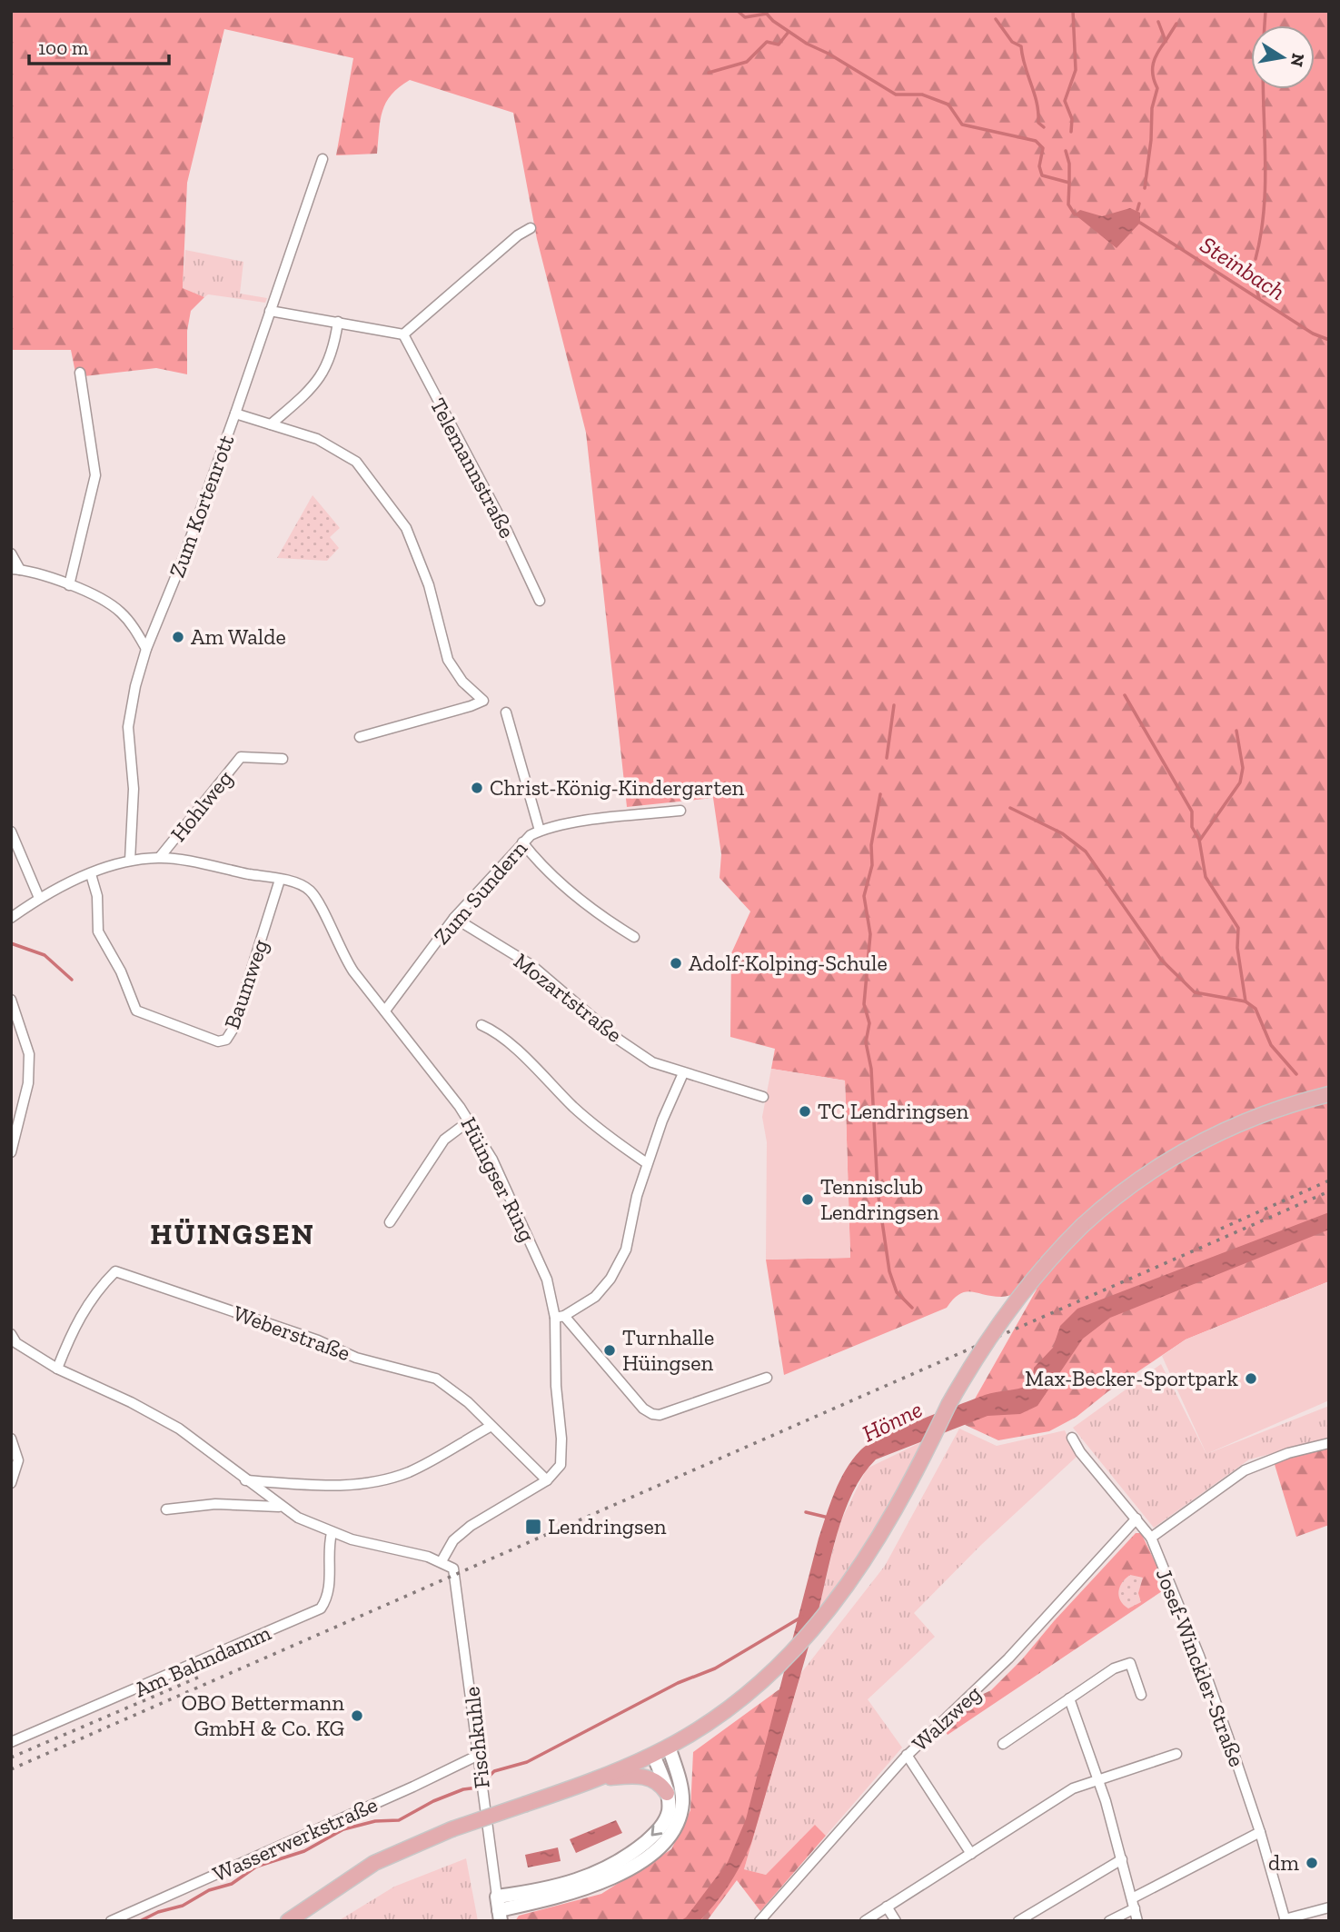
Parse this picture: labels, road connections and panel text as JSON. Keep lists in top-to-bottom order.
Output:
{
  "streets": {
    "street": [
      "Telemannstraße",
      "Zum Kortenrott",
      "Hohlweg",
      "Zum Sundern",
      "Baumweg",
      "Mozartstraße",
      "Hüingser Ring",
      "Weberstraße",
      "Am Bahndamm",
      "Josef-Winckler-Straße",
      "Walzweg",
      "Fischkuhle",
      "Wasserwerkstraße"
    ]
  },
  "crossings": [
    ["Zum Kortenrott", "Hüingser Ring"],
    ["Hohlweg", "Hüingser Ring"],
    ["Zum Sundern", "Mozartstraße"],
    ["Zum Sundern", "Hüingser Ring"],
    ["Baumweg", "Hüingser Ring"],
    ["Hüingser Ring", "Weberstraße"],
    ["Josef-Winckler-Straße", "Walzweg"],
    ["Fischkuhle", "Wasserwerkstraße"]
  ],
  "districts": ["HÜINGSEN"],
  "water": ["Steinbach", "Hönne"],
  "places": {
    "other": [
      "Am Walde",
      "Christ-König-Kindergarten",
      "Adolf-Kolping-Schule",
      "TC Lendringsen",
      "Tennisclub Lendringsen",
      "Turnhalle Hüingsen",
      "Max-Becker-Sportpark",
      "OBO Bettermann GmbH & Co. KG",
      "dm"
    ],
    "transit": ["Lendringsen"]
  },
  "scale_bar": "100 m",
  "north": "right"
}
